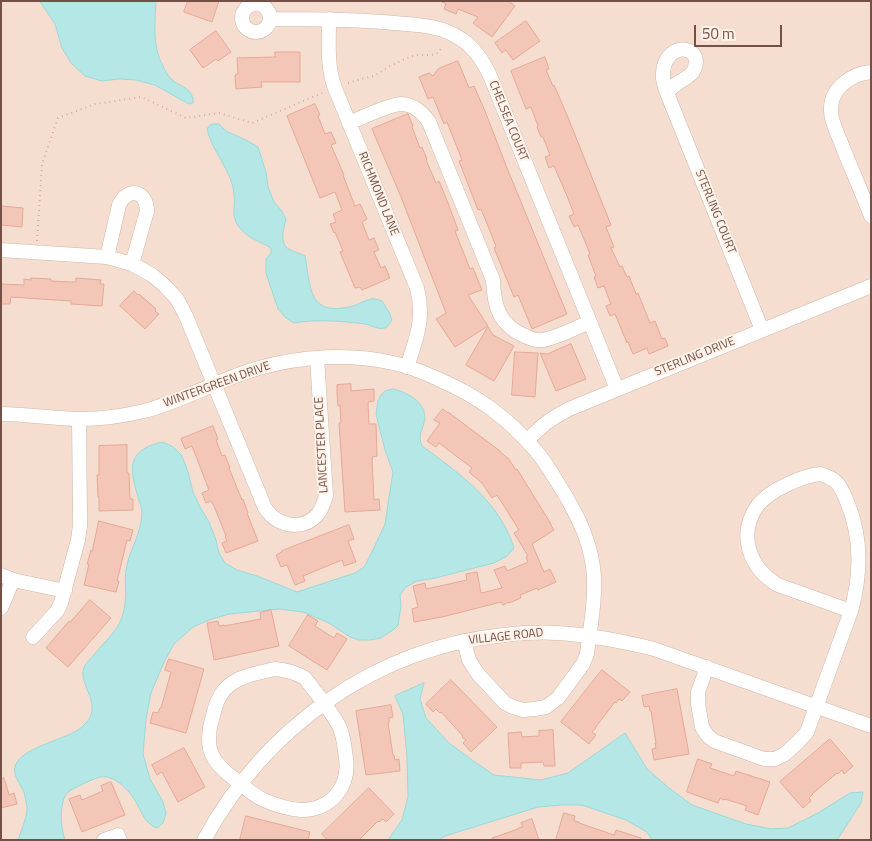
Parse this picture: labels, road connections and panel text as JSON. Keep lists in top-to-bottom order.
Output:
{
  "streets": {
    "street": [
      "CHELSEA COURT",
      "RICHMOND LANE",
      "STERLING COURT",
      "STERLING DRIVE",
      "WINTERGREEN DRIVE",
      "LANCESTER PLACE",
      "VILLAGE ROAD"
    ]
  },
  "crossings": [
    ["CHELSEA COURT", "RICHMOND LANE"],
    ["CHELSEA COURT", "STERLING DRIVE"],
    ["RICHMOND LANE", "WINTERGREEN DRIVE"],
    ["STERLING COURT", "STERLING DRIVE"],
    ["STERLING DRIVE", "WINTERGREEN DRIVE"],
    ["WINTERGREEN DRIVE", "LANCESTER PLACE"],
    ["WINTERGREEN DRIVE", "VILLAGE ROAD"]
  ],
  "scale_bar": "50 m"
}
